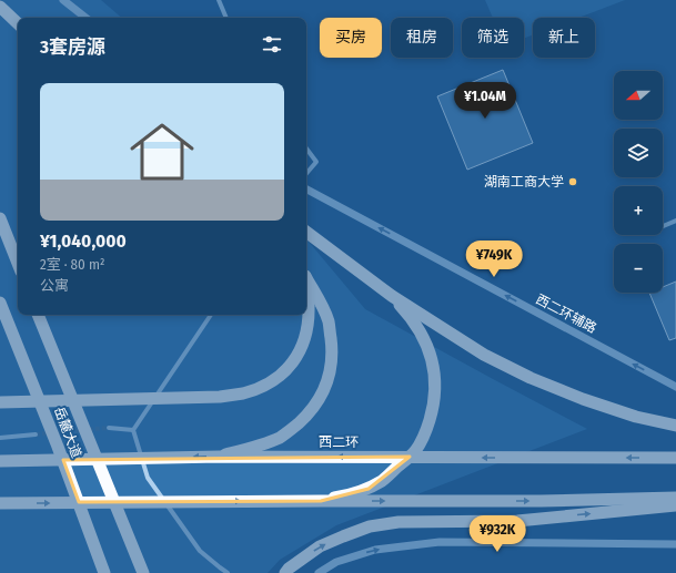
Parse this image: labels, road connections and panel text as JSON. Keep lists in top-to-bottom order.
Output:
{
  "streets": {
    "highway": ["岳麓大道", "西二环"],
    "street": ["西二环辅路"]
  },
  "one_way": ["西二环辅路"],
  "places": ["湖南工商大学"],
  "north": "left",
  "page": {
    "chip": [
      "买房",
      "租房",
      "筛选",
      "新上"
    ],
    "heading": "3套房源",
    "map_buttons": ["+", "−"],
    "list": [
      {
        "name": "¥1,040,000",
        "note": "2室 · 80 m² · 公寓"
      }
    ],
    "price": ["¥1.04M", "¥749K", "¥932K"]
  }
}
